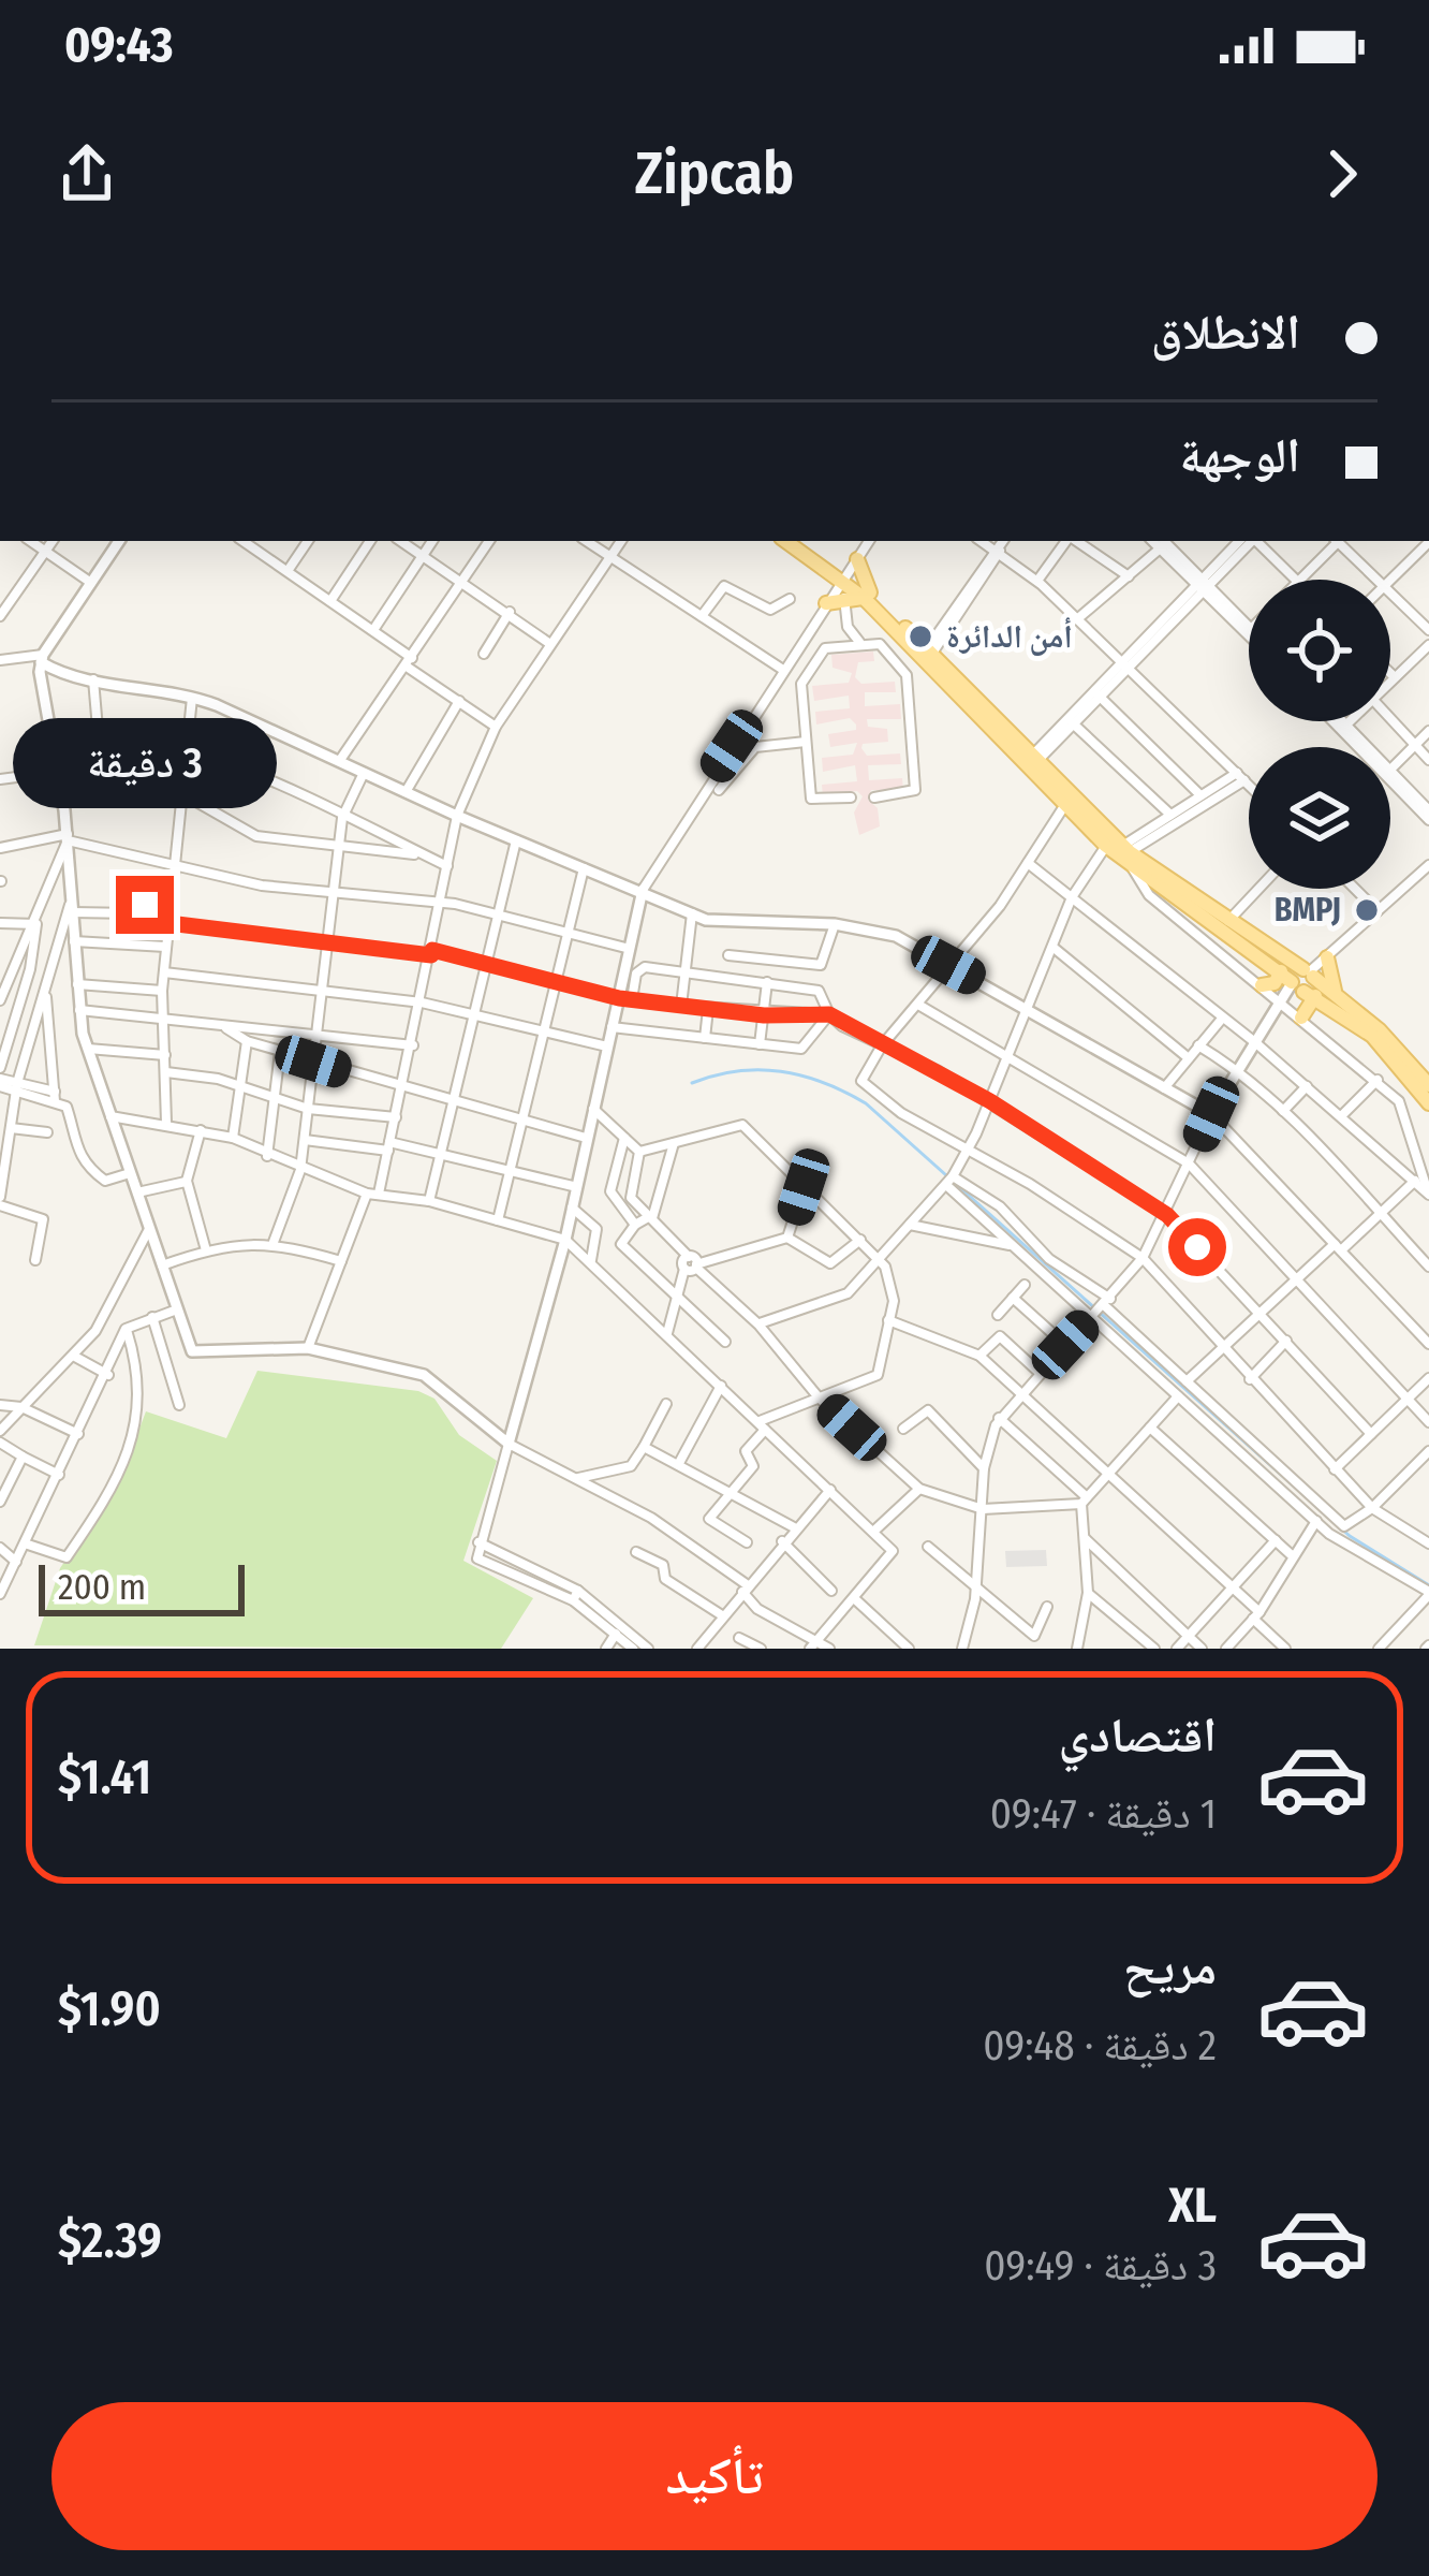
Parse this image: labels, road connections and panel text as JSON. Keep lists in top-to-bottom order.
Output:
{
  "places": ["أمن الدائرة", "BMPJ"],
  "scale_bar": "200 m",
  "page": {
    "status": "09:43",
    "header": "Zipcab",
    "banner": ["الانطلاق", "الوجهة"],
    "bubble": "3 دقيقة",
    "scale": "200 m",
    "list": [
      {
        "name": "اقتصادي",
        "note": "1 دقيقة · 09:47",
        "value": "$1.41"
      },
      {
        "name": "مريح",
        "note": "2 دقيقة · 09:48",
        "value": "$1.90"
      },
      {
        "name": "XL",
        "note": "3 دقيقة · 09:49",
        "value": "$2.39"
      }
    ],
    "buttons": "تأكيد"
  }
}
